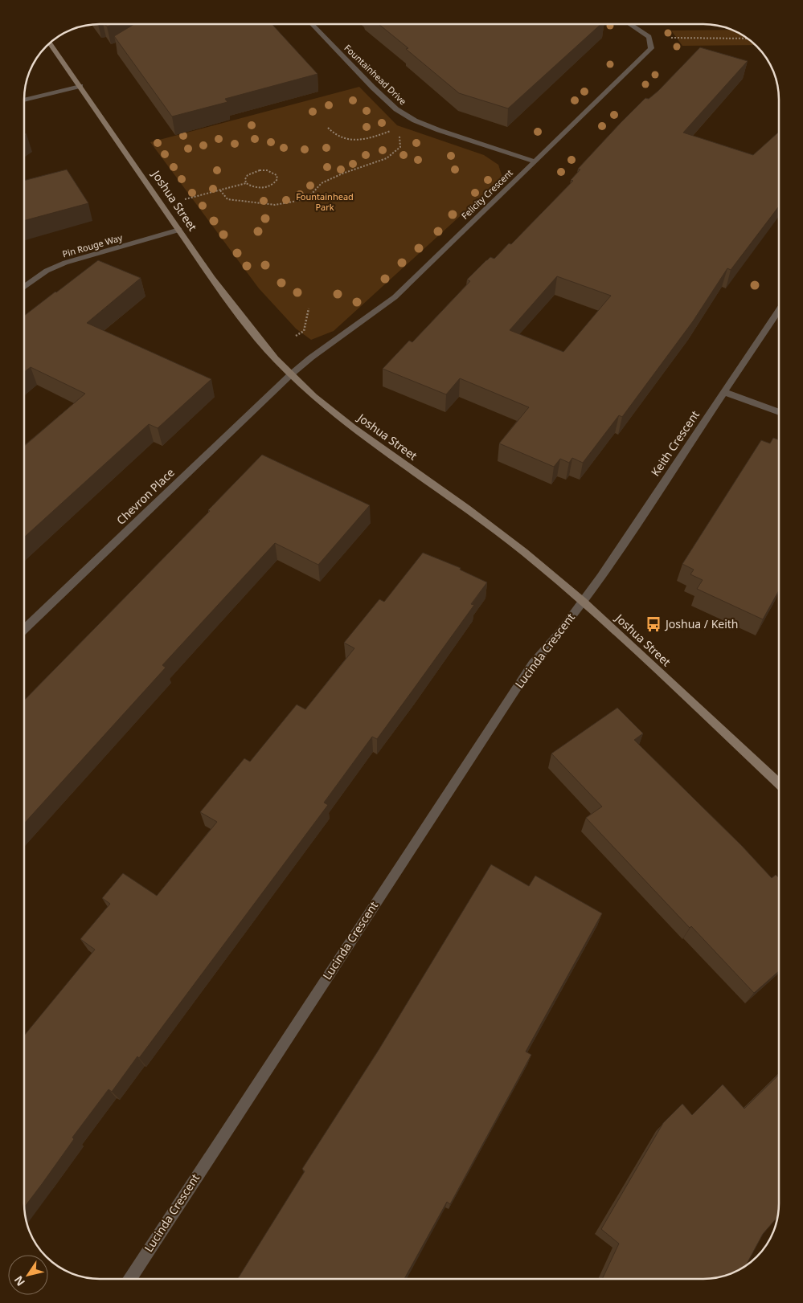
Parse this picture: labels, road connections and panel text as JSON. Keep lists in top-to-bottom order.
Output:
{
  "streets": {
    "street": [
      "Fountainhead Drive",
      "Felicity Crescent",
      "Joshua Street",
      "Pin Rouge Way",
      "Keith Crescent",
      "Chevron Place",
      "Lucinda Crescent"
    ]
  },
  "crossings": [
    ["Fountainhead Drive", "Felicity Crescent"],
    ["Felicity Crescent", "Joshua Street"],
    ["Felicity Crescent", "Chevron Place"],
    ["Joshua Street", "Pin Rouge Way"],
    ["Joshua Street", "Keith Crescent"],
    ["Joshua Street", "Chevron Place"],
    ["Joshua Street", "Lucinda Crescent"],
    ["Keith Crescent", "Lucinda Crescent"]
  ],
  "parks": ["Fountainhead Park"],
  "places": {
    "bus stop": ["Joshua / Keith"]
  },
  "north": "bottom left"
}
